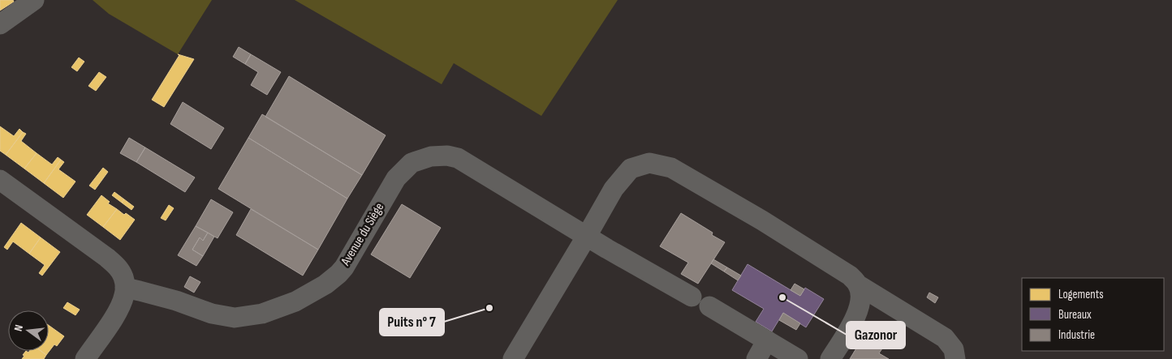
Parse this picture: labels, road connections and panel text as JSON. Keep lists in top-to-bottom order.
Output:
{
  "streets": {
    "street": ["Avenue du Siège"]
  },
  "places": ["Gazonor", "Puits n° 7"],
  "legend": ["Logements", "Bureaux", "Industrie"],
  "north": "left"
}
